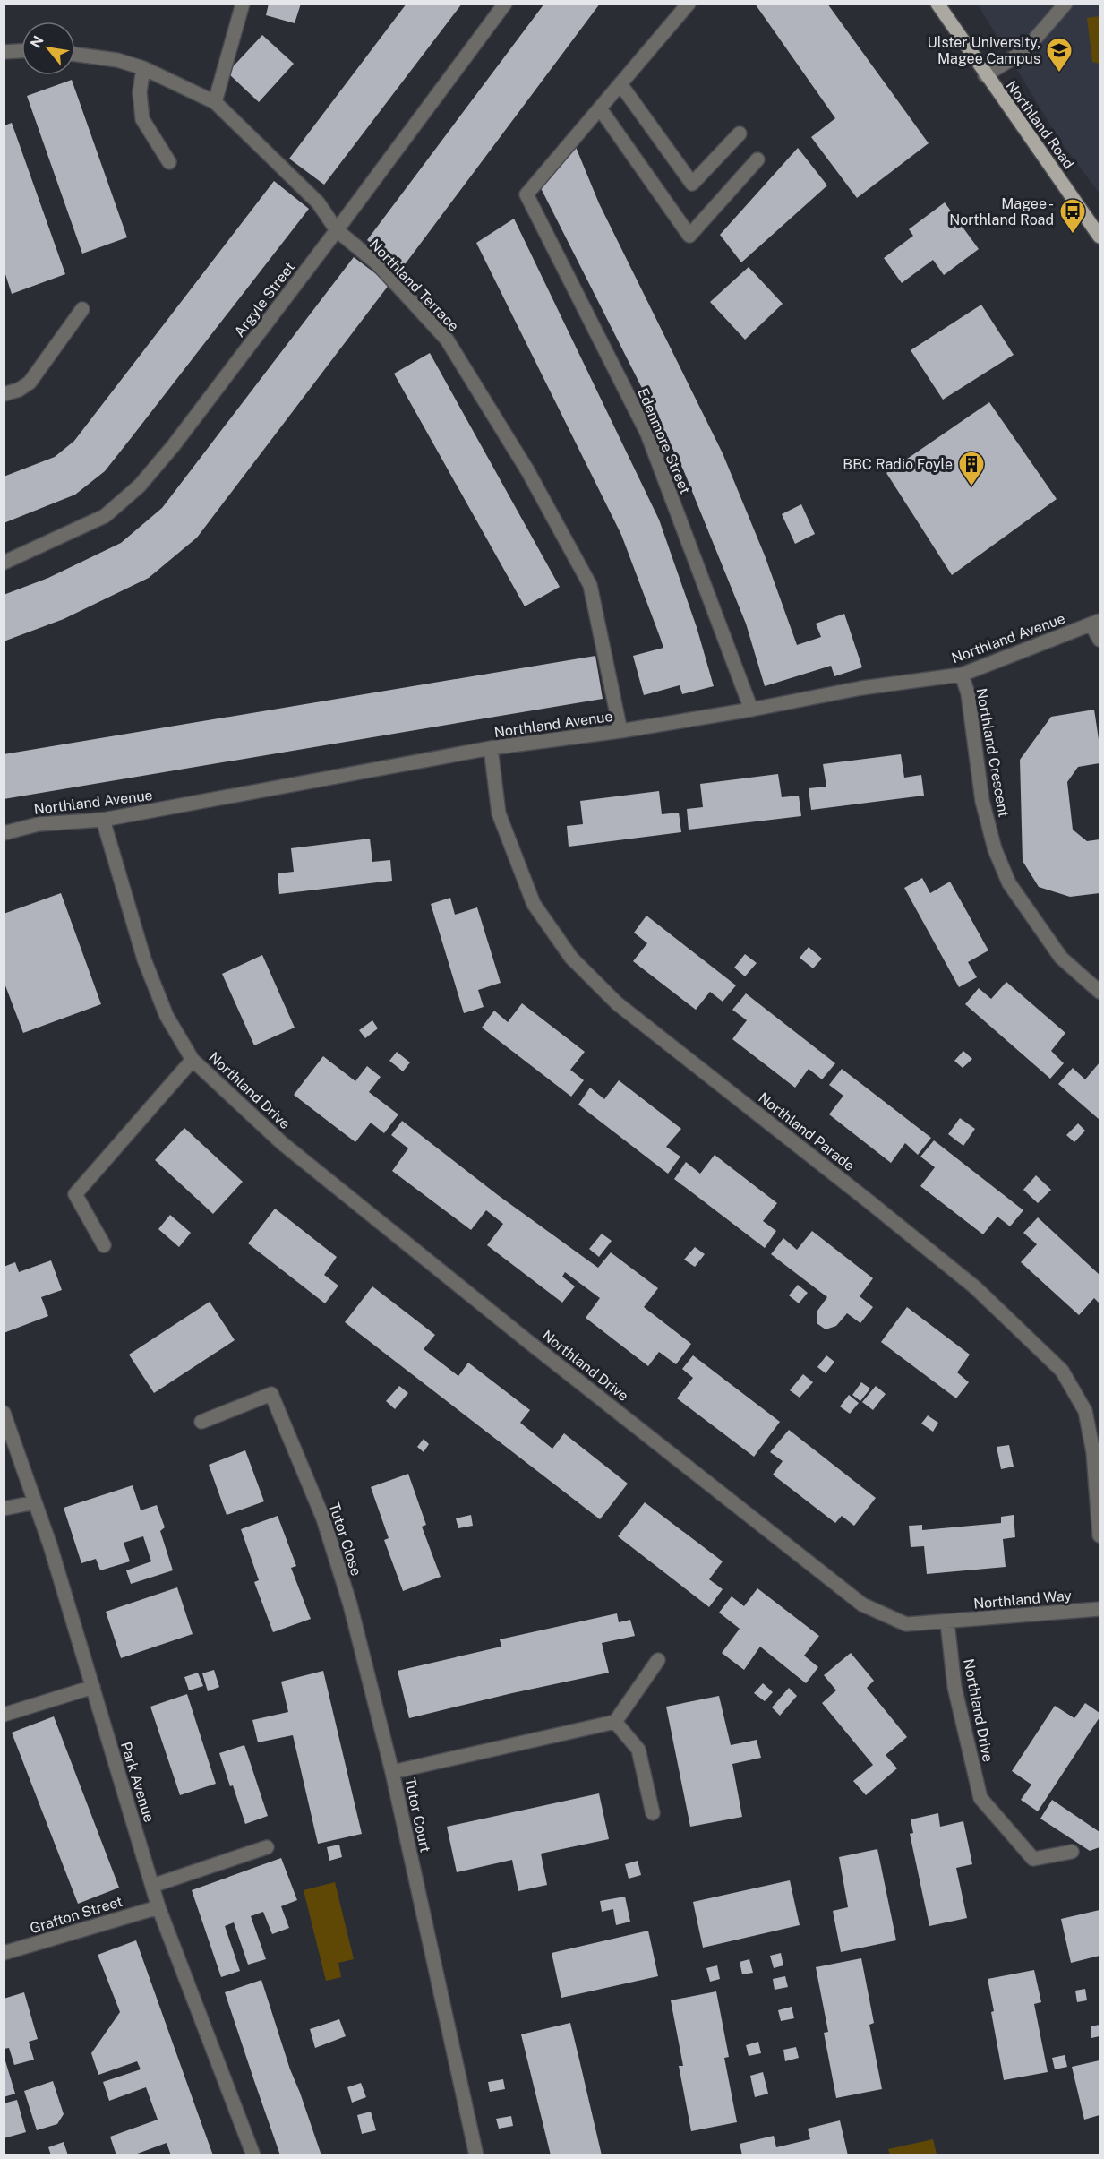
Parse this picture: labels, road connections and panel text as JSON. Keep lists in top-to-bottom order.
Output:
{
  "streets": {
    "main road": ["Northland Road"],
    "street": [
      "Northland Terrace",
      "Argyle Street",
      "Edenmore Street",
      "Northland Avenue",
      "Northland Crescent",
      "Northland Drive",
      "Northland Parade",
      "Tutor Close",
      "Northland Way",
      "Park Avenue",
      "Tutor Court",
      "Grafton Street"
    ]
  },
  "crossings": [
    ["Northland Terrace", "Argyle Street"],
    ["Northland Terrace", "Northland Avenue"],
    ["Edenmore Street", "Northland Avenue"],
    ["Northland Avenue", "Northland Crescent"],
    ["Northland Avenue", "Northland Drive"],
    ["Northland Avenue", "Northland Parade"],
    ["Northland Drive", "Northland Way"],
    ["Tutor Close", "Tutor Court"],
    ["Park Avenue", "Grafton Street"]
  ],
  "places": {
    "school or university": ["Ulster University, Magee Campus"],
    "bus stop": ["Magee - Northland Road"],
    "building": ["BBC Radio Foyle"]
  },
  "north": "top left"
}
